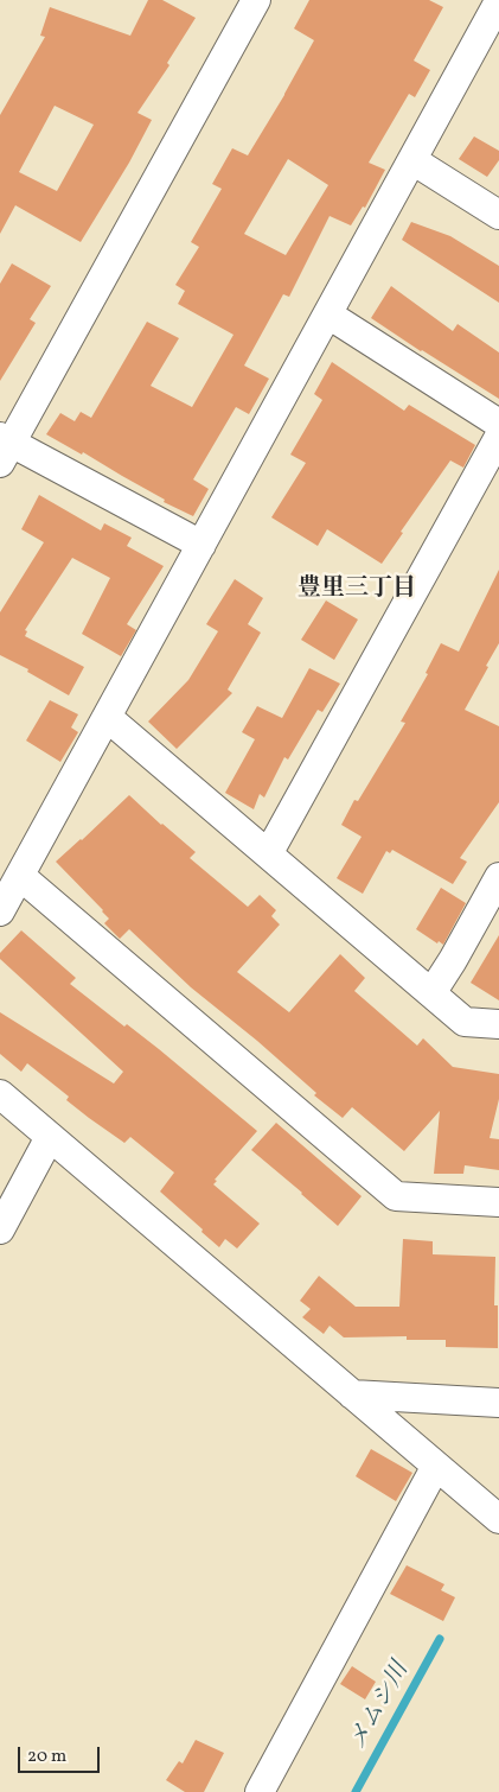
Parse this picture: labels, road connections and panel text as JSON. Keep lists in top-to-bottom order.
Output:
{
  "districts": ["豊里三丁目"],
  "water": ["メムシ川"],
  "scale_bar": "20 m"
}
